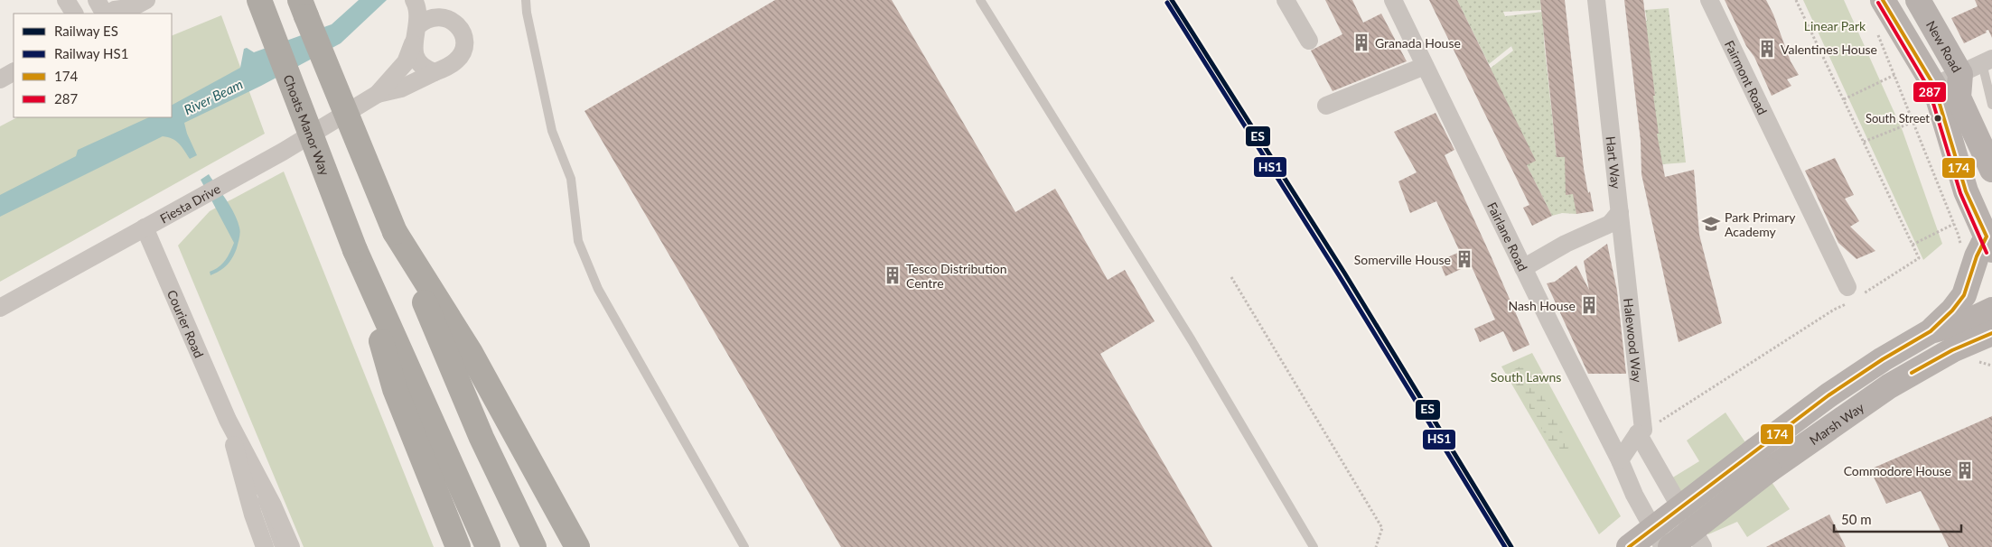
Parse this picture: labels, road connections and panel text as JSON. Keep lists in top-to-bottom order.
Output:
{
  "streets": {
    "highway": ["Choats Manor Way"],
    "main road": ["New Road", "Marsh Way"],
    "street": [
      "Fairmont Road",
      "Hart Way",
      "Fiesta Drive",
      "Fairlane Road",
      "Courier Road",
      "Halewood Way"
    ]
  },
  "crossings": [
    ["Hart Way", "Halewood Way"],
    ["Fiesta Drive", "Courier Road"],
    ["Fairlane Road", "Halewood Way"]
  ],
  "water": ["River Beam"],
  "parks": ["Linear Park", "South Lawns"],
  "places": {
    "building": [
      "Granada House",
      "Valentines House",
      "Somerville House",
      "Tesco Distribution Centre",
      "Nash House",
      "Commodore House"
    ],
    "other": ["South Street"],
    "school or university": ["Park Primary Academy"]
  },
  "lines": [
    "rail line ES",
    "transit line 174",
    "rail line HS1",
    "transit line 287"
  ],
  "legend": [
    "Railway ES",
    "Railway HS1",
    "174",
    "287"
  ],
  "scale_bar": "50 m"
}
